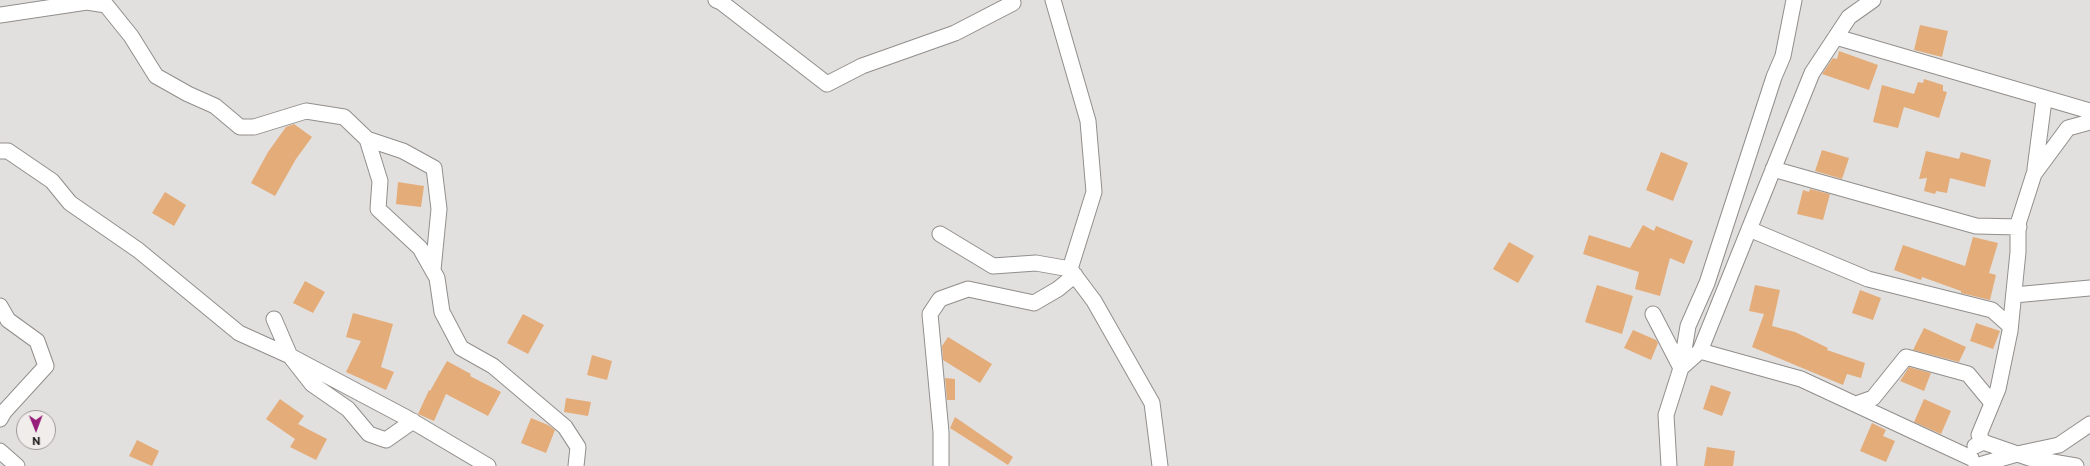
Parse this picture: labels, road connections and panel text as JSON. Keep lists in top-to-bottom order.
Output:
{
  "north": "bottom"
}
